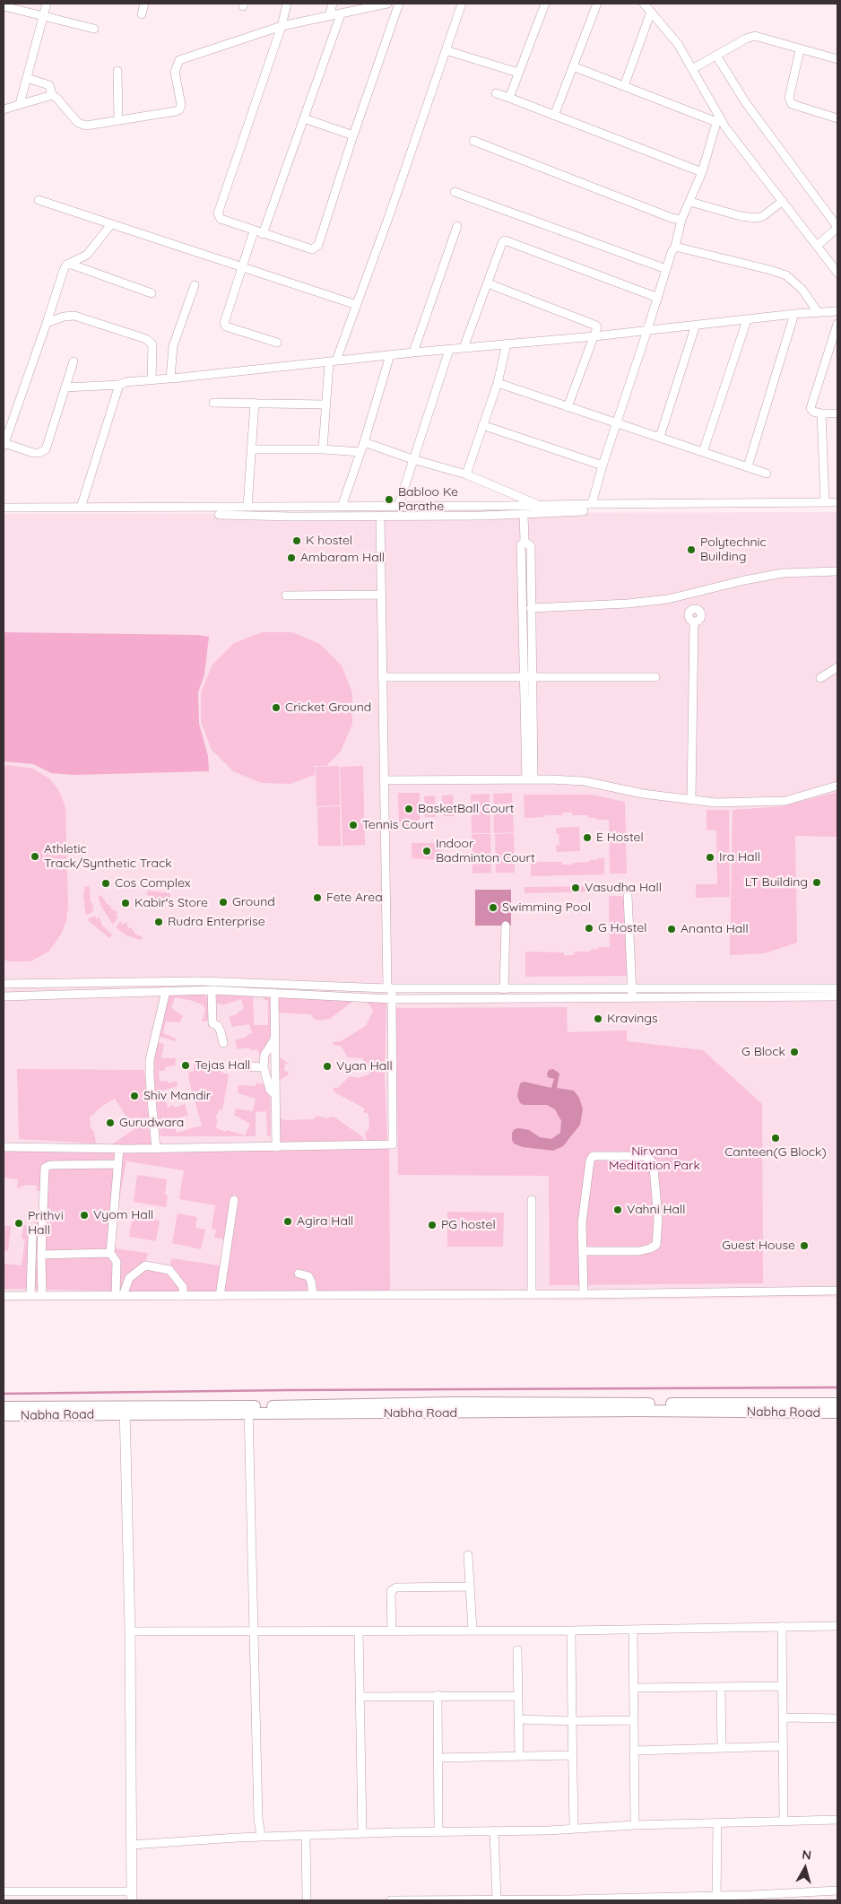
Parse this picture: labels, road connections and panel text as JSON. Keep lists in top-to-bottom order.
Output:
{
  "streets": {
    "main road": ["Nabha Road"]
  },
  "parks": ["Nirvana Meditation Park"],
  "places": [
    "Babloo Ke Parathe",
    "K hostel",
    "Polytechnic Building",
    "Ambaram Hall",
    "Cricket Ground",
    "BasketBall Court",
    "Tennis Court",
    "E Hostel",
    "Indoor Badminton Court",
    "Athletic Track/Synthetic Track",
    "Ira Hall",
    "LT Building",
    "Cos Complex",
    "Vasudha Hall",
    "Fete Area",
    "Ground",
    "Kabir's Store",
    "Swimming Pool",
    "Rudra Enterprise",
    "G Hostel",
    "Ananta Hall",
    "Kravings",
    "G Block",
    "Tejas Hall",
    "Vyan Hall",
    "Shiv Mandir",
    "Gurudwara",
    "Canteen(G Block)",
    "Vahni Hall",
    "Vyom Hall",
    "Agira Hall",
    "Prithvi Hall",
    "PG hostel",
    "Guest House"
  ],
  "north": "top"
}
